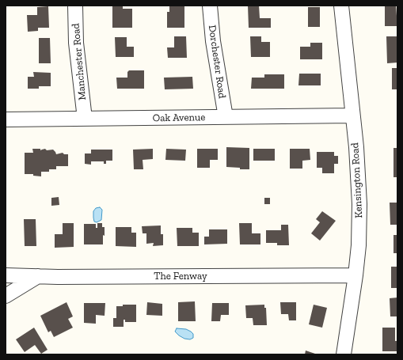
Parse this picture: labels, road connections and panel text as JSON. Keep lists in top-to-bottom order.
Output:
{
  "streets": {
    "street": [
      "Manchester Road",
      "Dorchester Road",
      "Oak Avenue",
      "Kensington Road",
      "The Fenway"
    ]
  },
  "crossings": [
    ["Manchester Road", "Oak Avenue"],
    ["Dorchester Road", "Oak Avenue"],
    ["Oak Avenue", "Kensington Road"],
    ["Kensington Road", "The Fenway"]
  ]
}
